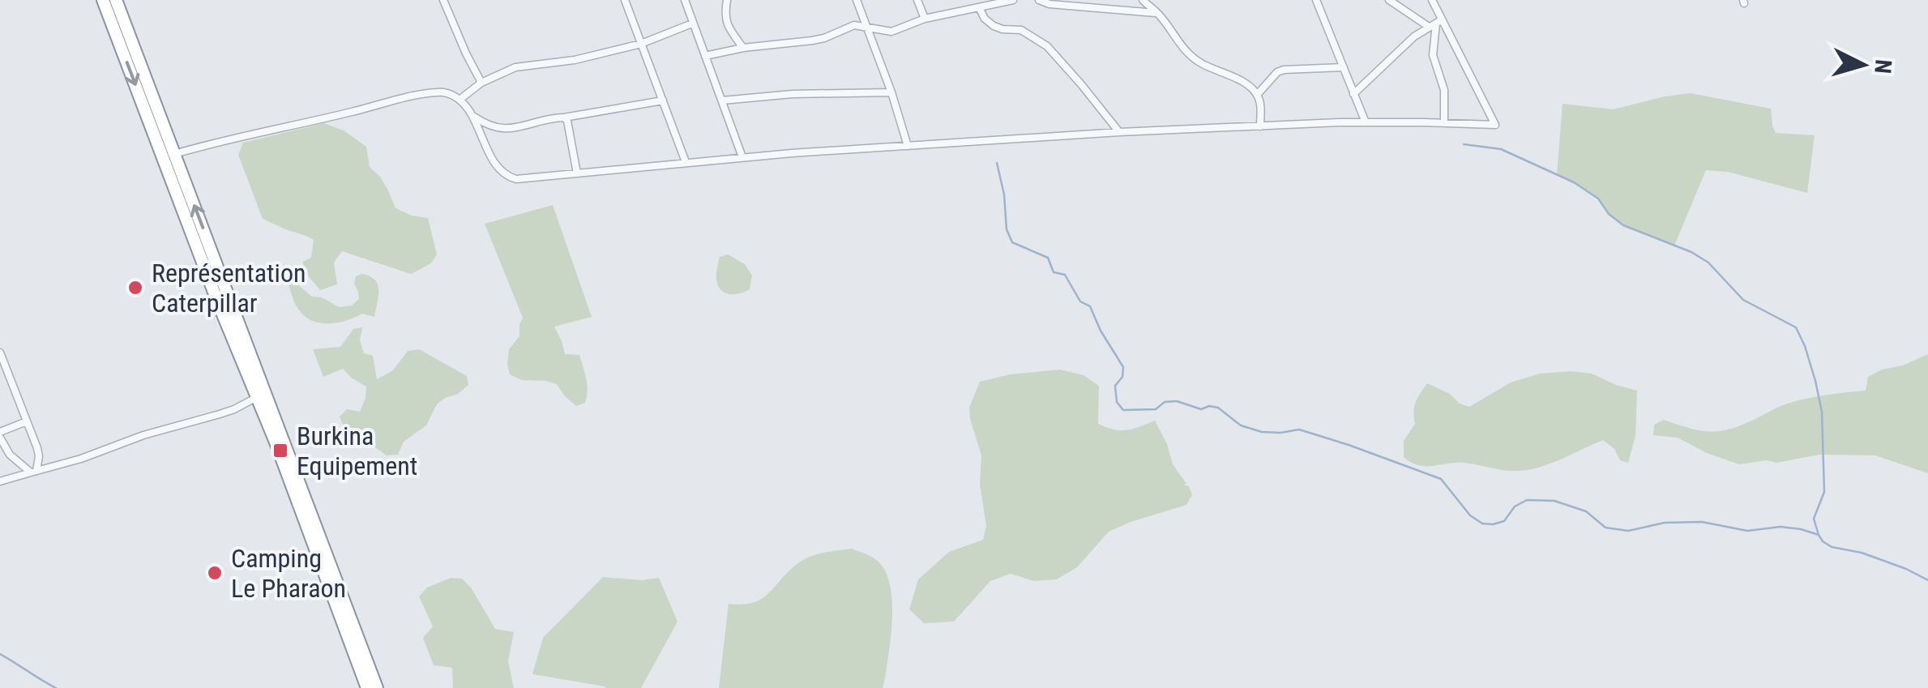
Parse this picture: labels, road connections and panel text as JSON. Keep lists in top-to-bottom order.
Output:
{
  "places": {
    "other": ["Représentation Caterpillar", "Camping Le Pharaon"],
    "transit": ["Burkina Equipement"]
  },
  "north": "right"
}
